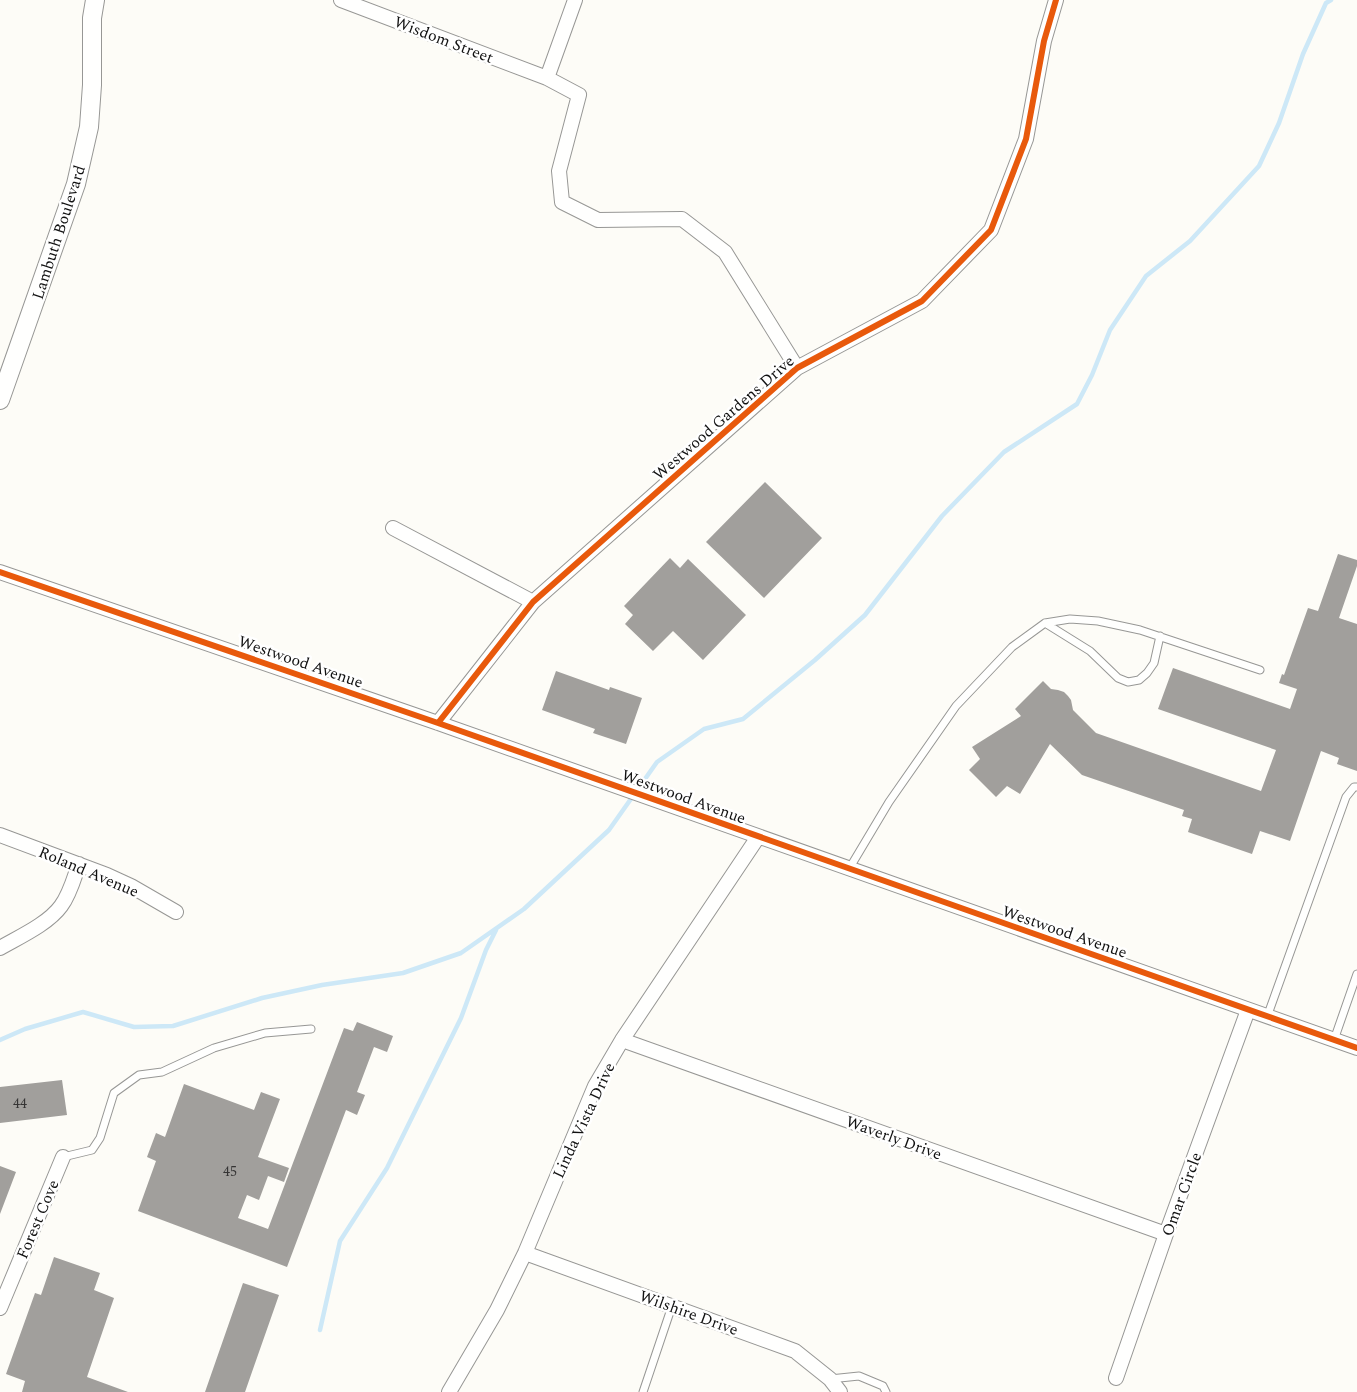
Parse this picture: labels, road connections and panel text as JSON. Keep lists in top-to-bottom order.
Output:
{
  "streets": {
    "street": [
      "Wisdom Street",
      "Lambuth Boulevard",
      "Westwood Gardens Drive",
      "Westwood Avenue",
      "Roland Avenue",
      "Linda Vista Drive",
      "Waverly Drive",
      "Omar Circle",
      "Forest Cove",
      "Wilshire Drive"
    ]
  },
  "crossings": [
    ["Wisdom Street", "Westwood Gardens Drive"],
    ["Westwood Gardens Drive", "Westwood Avenue"],
    ["Westwood Avenue", "Linda Vista Drive"],
    ["Westwood Avenue", "Omar Circle"],
    ["Linda Vista Drive", "Waverly Drive"],
    ["Linda Vista Drive", "Wilshire Drive"],
    ["Waverly Drive", "Omar Circle"]
  ],
  "house_numbers": ["44", "45"]
}
